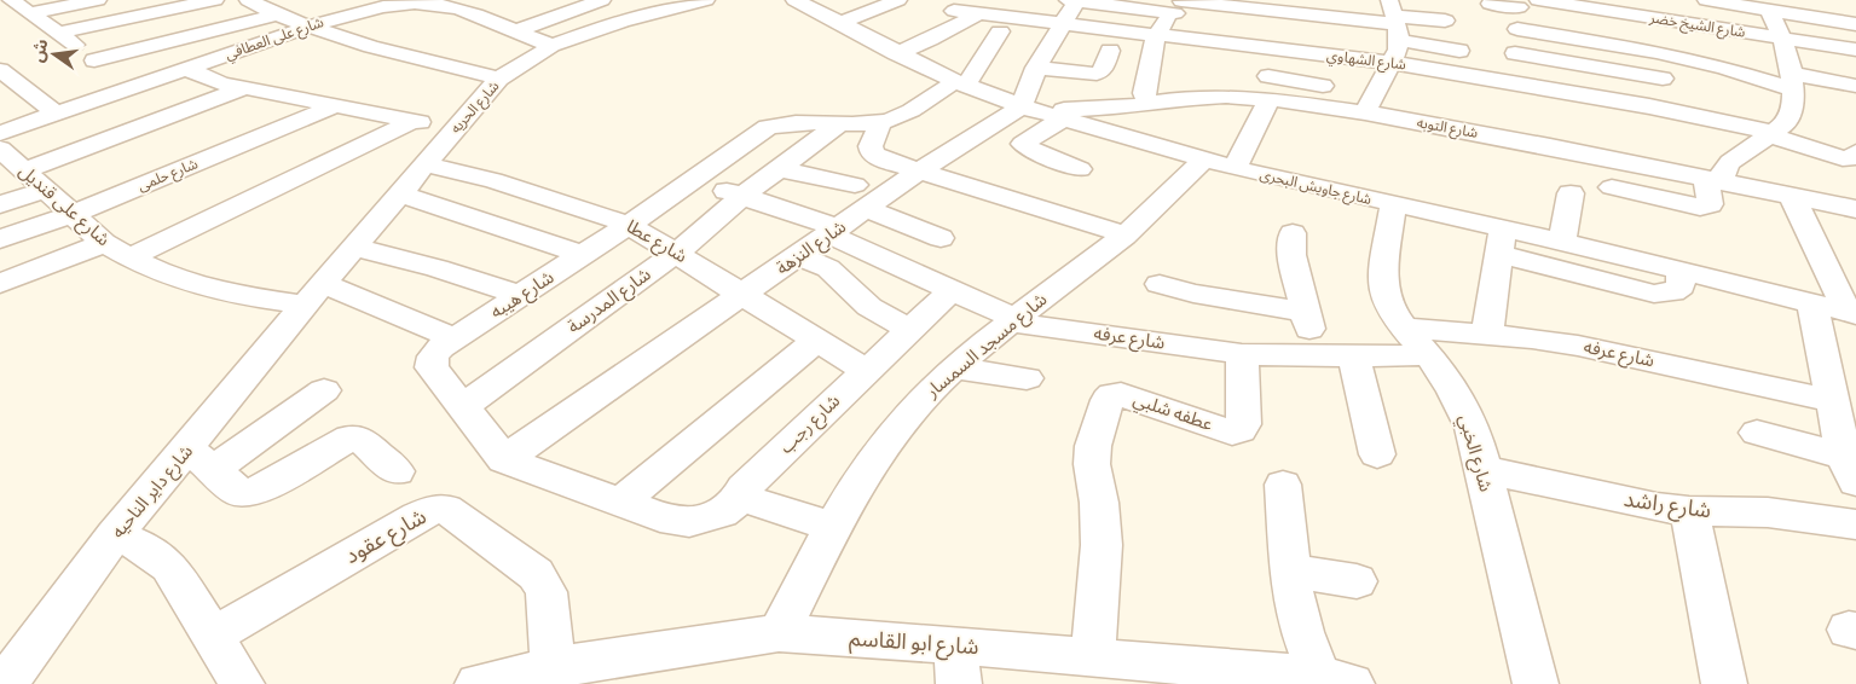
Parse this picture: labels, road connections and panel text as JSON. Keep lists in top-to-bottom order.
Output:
{
  "streets": {
    "street": [
      "شارع الشيخ خضر",
      "شارع على العطافي",
      "شارع الشهاوي",
      "شارع الحريه",
      "شارع التوبه",
      "شارع حلمى",
      "شارع جاويش البحرى",
      "شارع على قنديل",
      "شارع عطا",
      "شارع النزهة",
      "شارع هيبه",
      "شارع المدرسة",
      "شارع عرفه",
      "شارع مسجد السمسار",
      "عطفه شلبي",
      "شارع رجب",
      "شارع الخبي",
      "شارع داير الناحيه",
      "شارع راشد",
      "شارع عقود",
      "شارع ابو القاسم"
    ]
  },
  "crossings": [
    ["شارع على العطافي", "شارع الحريه"],
    ["شارع الحريه", "شارع على قنديل"],
    ["شارع الحريه", "شارع عطا"],
    ["شارع الحريه", "شارع داير الناحيه"],
    ["شارع التوبه", "شارع جاويش البحرى"],
    ["شارع التوبه", "شارع النزهة"],
    ["شارع حلمى", "شارع على قنديل"],
    ["شارع جاويش البحرى", "شارع النزهة"],
    ["شارع جاويش البحرى", "شارع هيبه"],
    ["شارع جاويش البحرى", "شارع مسجد السمسار"],
    ["شارع جاويش البحرى", "شارع الخبي"],
    ["شارع على قنديل", "شارع هيبه"],
    ["شارع على قنديل", "شارع داير الناحيه"],
    ["شارع عطا", "شارع النزهة"],
    ["شارع عطا", "شارع هيبه"],
    ["شارع عطا", "شارع المدرسة"],
    ["شارع عطا", "شارع رجب"],
    ["شارع النزهة", "شارع هيبه"],
    ["شارع النزهة", "شارع عرفه"],
    ["شارع هيبه", "شارع المدرسة"],
    ["شارع عرفه", "شارع مسجد السمسار"],
    ["شارع عرفه", "عطفه شلبي"],
    ["شارع عرفه", "شارع رجب"],
    ["شارع عرفه", "شارع الخبي"],
    ["شارع مسجد السمسار", "شارع ابو القاسم"],
    ["عطفه شلبي", "شارع ابو القاسم"],
    ["شارع الخبي", "شارع راشد"],
    ["شارع عقود", "شارع ابو القاسم"]
  ],
  "north": "left"
}
